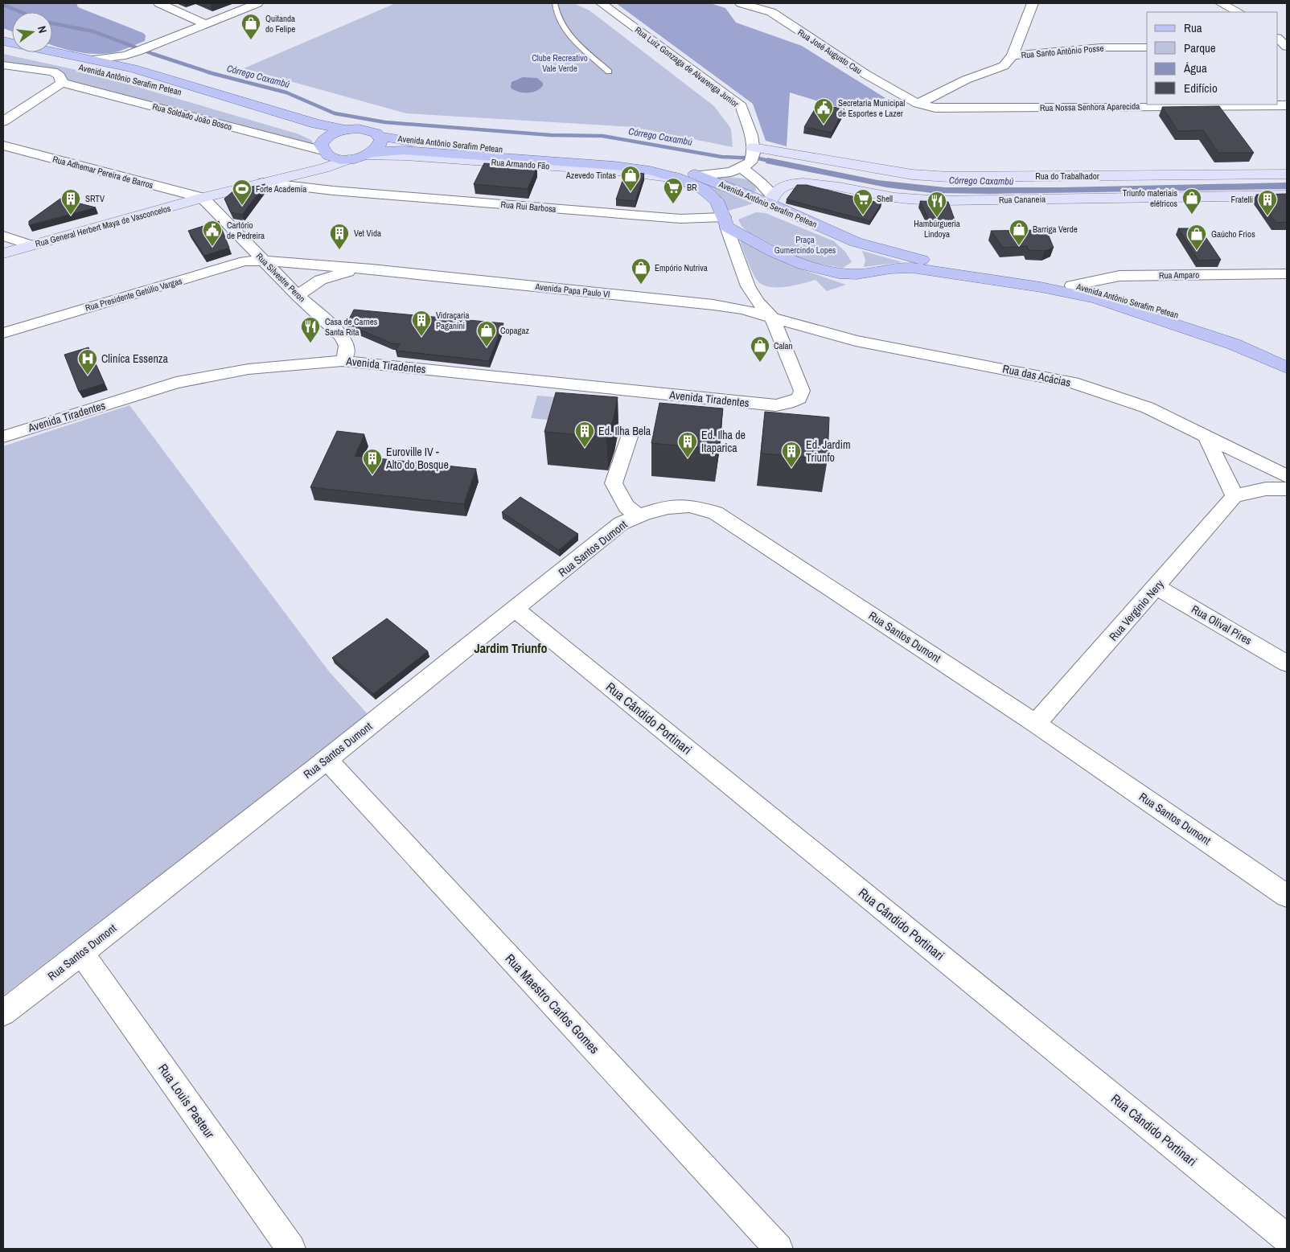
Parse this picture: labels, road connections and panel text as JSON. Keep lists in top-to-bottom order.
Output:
{
  "streets": {
    "main road": ["Avenida Antônio Serafim Petean"],
    "street": [
      "Rua José Augusto Cau",
      "Rua Santo Antônio Posse",
      "Rua Luiz Gonzaga de Alvarenga Junior",
      "Rua Nossa Senhora Aparecida",
      "Rua Soldado João Bosco",
      "Rua Adhemar Pereira de Barros",
      "Rua do Trabalhador",
      "Rua Cananeia",
      "Rua Rui Barbosa",
      "Rua General Herbert Maya de Vasconcelos",
      "Rua Amparo",
      "Rua Silvestre Peron",
      "Avenida Papa Paulo VI",
      "Rua Presidente Getúlio Vargas",
      "Avenida Tiradentes",
      "Rua das Acácias",
      "Rua Santos Dumont",
      "Rua Verginio Nery",
      "Rua Olival Pires",
      "Rua Cândido Portinari",
      "Rua Maestro Carlos Gomes",
      "Rua Louis Pasteur"
    ]
  },
  "crossings": [
    ["Rua José Augusto Cau", "Rua Santo Antônio Posse"],
    ["Rua José Augusto Cau", "Rua Nossa Senhora Aparecida"],
    ["Rua Santo Antônio Posse", "Rua Nossa Senhora Aparecida"],
    ["Rua Luiz Gonzaga de Alvarenga Junior", "Rua do Trabalhador"],
    ["Avenida Antônio Serafim Petean", "Rua Soldado João Bosco"],
    ["Avenida Antônio Serafim Petean", "Rua Cananeia"],
    ["Avenida Antônio Serafim Petean", "Rua Rui Barbosa"],
    ["Avenida Antônio Serafim Petean", "Rua Amparo"],
    ["Rua Adhemar Pereira de Barros", "Rua General Herbert Maya de Vasconcelos"],
    ["Rua Adhemar Pereira de Barros", "Rua Silvestre Peron"],
    ["Rua Rui Barbosa", "Rua General Herbert Maya de Vasconcelos"],
    ["Rua General Herbert Maya de Vasconcelos", "Rua Silvestre Peron"],
    ["Rua Silvestre Peron", "Avenida Papa Paulo VI"],
    ["Rua Silvestre Peron", "Rua Presidente Getúlio Vargas"],
    ["Rua Silvestre Peron", "Avenida Tiradentes"],
    ["Avenida Papa Paulo VI", "Rua Presidente Getúlio Vargas"],
    ["Avenida Papa Paulo VI", "Avenida Tiradentes"],
    ["Avenida Papa Paulo VI", "Rua das Acácias"],
    ["Avenida Tiradentes", "Rua das Acácias"],
    ["Rua Santos Dumont", "Rua Verginio Nery"],
    ["Rua Santos Dumont", "Rua Cândido Portinari"],
    ["Rua Santos Dumont", "Rua Maestro Carlos Gomes"],
    ["Rua Santos Dumont", "Rua Louis Pasteur"],
    ["Rua Verginio Nery", "Rua Olival Pires"]
  ],
  "districts": ["Jardim Triunfo"],
  "water": ["Córrego Caxambú"],
  "parks": ["Clube Recreativo Vale Verde", "Praça Gumercindo Lopes"],
  "places": {
    "shop": [
      "Quitanda do Felipe",
      "Azevedo Tintas",
      "Triunfo materiais elétricos",
      "Barriga Verde",
      "Gaúcho Frios",
      "Empório Nutriva",
      "Copagaz",
      "Calan"
    ],
    "public building": ["Secretaria Municipal de Esportes e Lazer", "Cartório de Pedreira"],
    "supermarket": ["BR", "Shell"],
    "sports": ["Forte Academia"],
    "building": [
      "SRTV",
      "Fratelli",
      "Vet Vida",
      "Vidraçaria Paganini",
      "Ed. Ilha Bela",
      "Ed. Ilha de Itaparica",
      "Ed. Jardim Triunfo",
      "Euroville IV - Alto do Bosque"
    ],
    "restaurant": ["Hambúrgueria Lindoya", "Casa de Carnes Santa Rita"],
    "hospital": ["Cliníca Essenza"]
  },
  "legend": [
    "Rua",
    "Parque",
    "Água",
    "Edifício"
  ],
  "north": "right"
}
